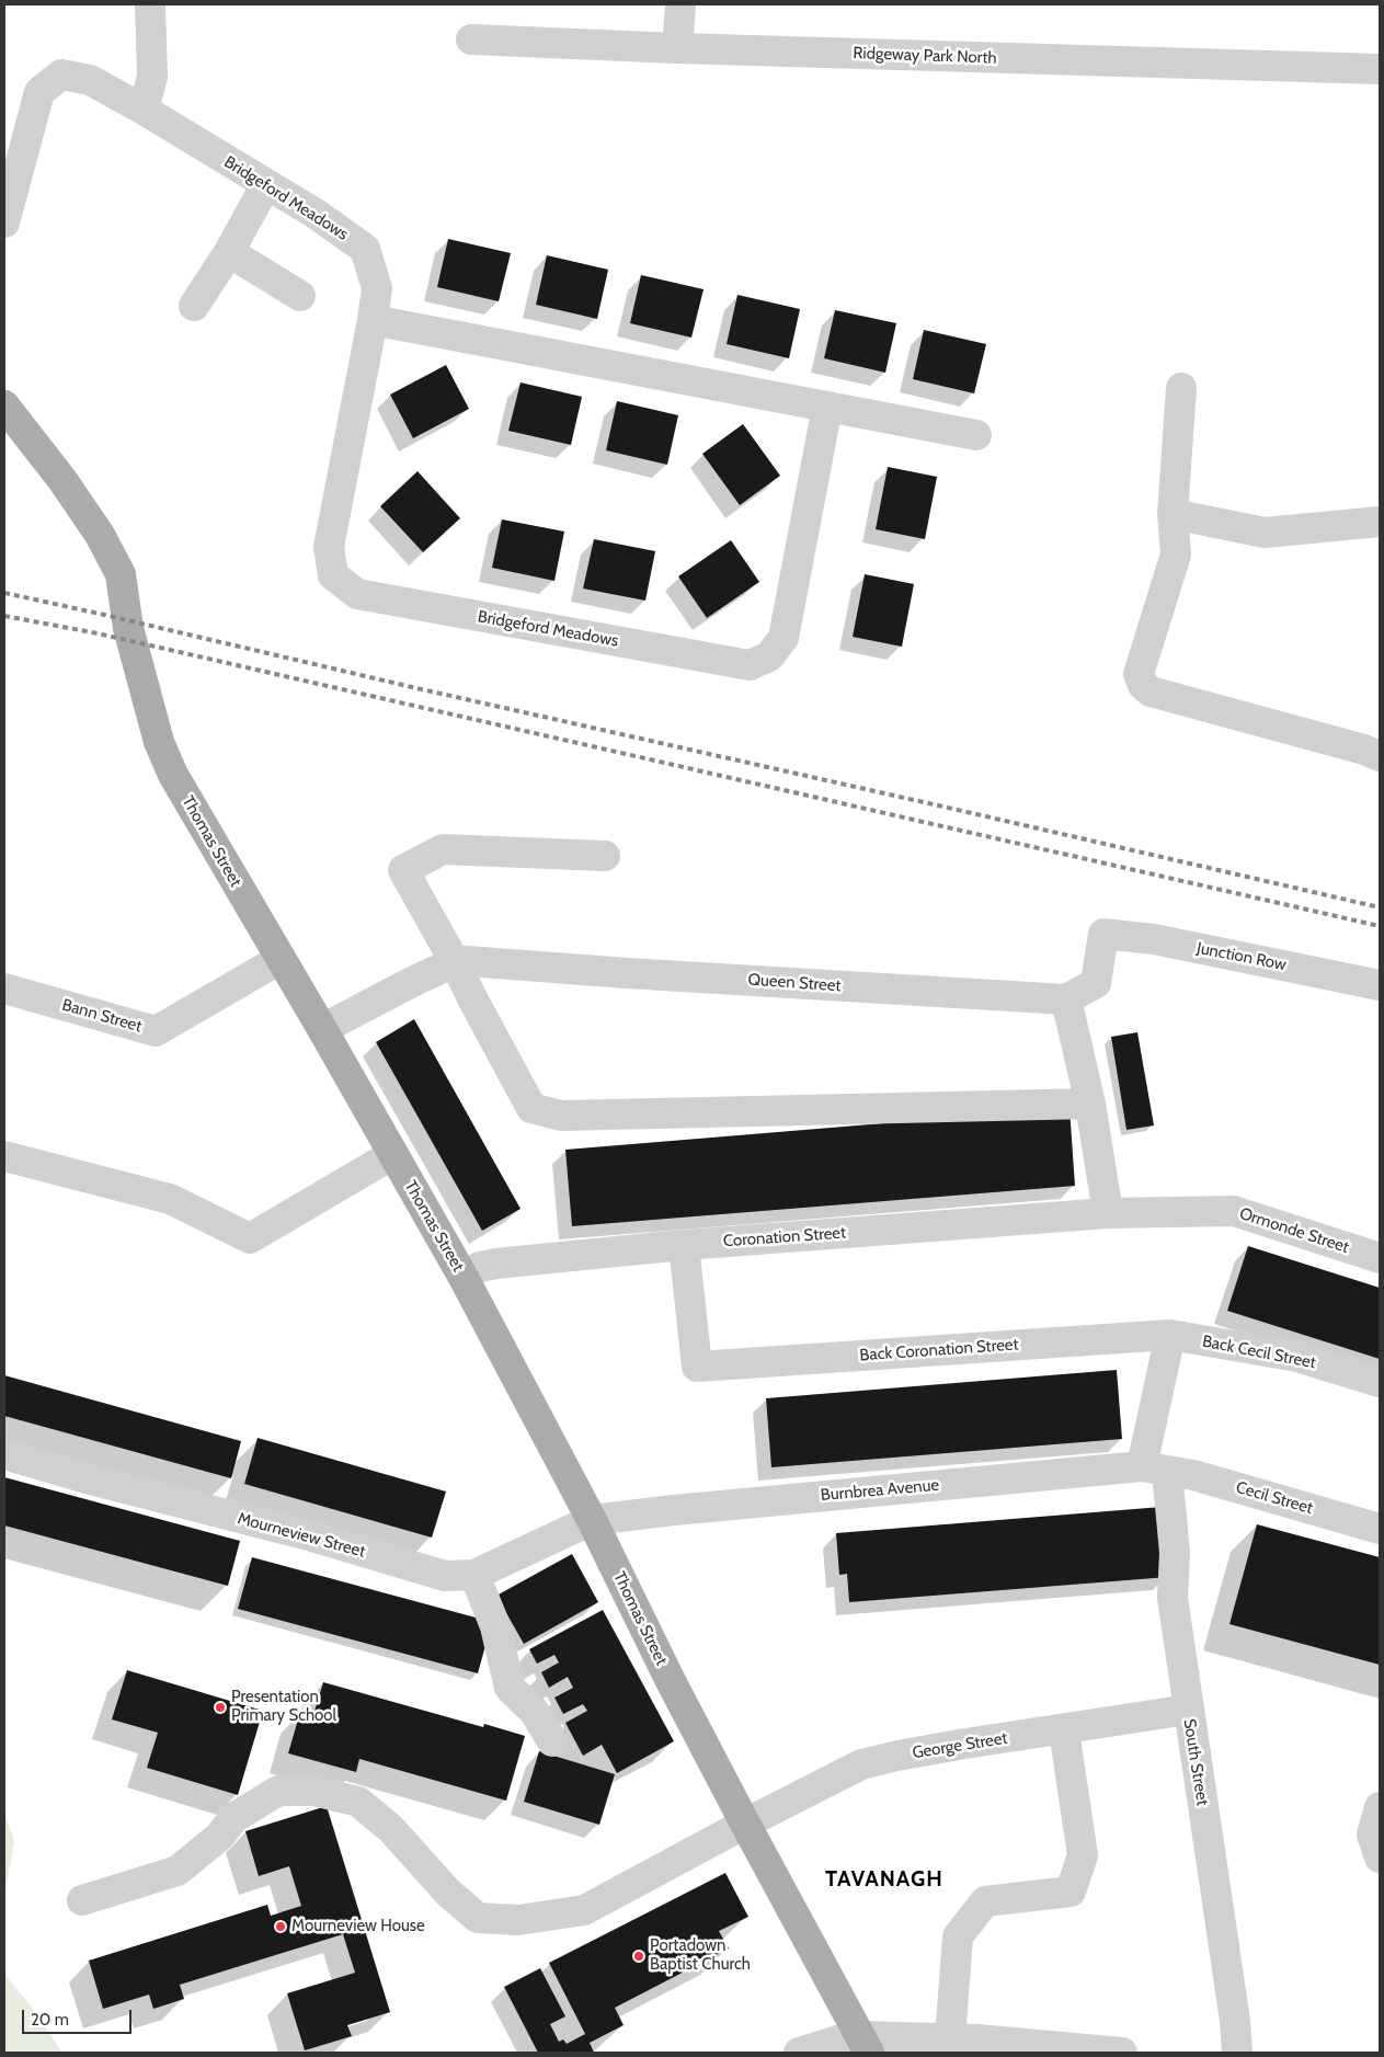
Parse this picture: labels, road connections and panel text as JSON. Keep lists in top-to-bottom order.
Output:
{
  "streets": {
    "main road": ["Thomas Street"],
    "street": [
      "Ridgeway Park North",
      "Bridgeford Meadows",
      "Junction Row",
      "Queen Street",
      "Bann Street",
      "Ormonde Street",
      "Coronation Street",
      "Back Coronation Street",
      "Back Cecil Street",
      "Burnbrea Avenue",
      "Cecil Street",
      "Mourneview Street",
      "George Street",
      "South Street"
    ]
  },
  "crossings": [
    ["Thomas Street", "Queen Street"],
    ["Thomas Street", "Bann Street"],
    ["Thomas Street", "Coronation Street"],
    ["Thomas Street", "Burnbrea Avenue"],
    ["Thomas Street", "Mourneview Street"],
    ["Thomas Street", "George Street"],
    ["Junction Row", "Queen Street"],
    ["Ormonde Street", "Coronation Street"],
    ["Coronation Street", "Back Coronation Street"],
    ["Back Coronation Street", "Back Cecil Street"],
    ["Burnbrea Avenue", "Cecil Street"],
    ["Burnbrea Avenue", "Mourneview Street"],
    ["Burnbrea Avenue", "South Street"],
    ["Cecil Street", "South Street"],
    ["George Street", "South Street"]
  ],
  "districts": ["TAVANAGH"],
  "places": ["Presentation Primary School", "Mourneview House", "Portadown Baptist Church"],
  "scale_bar": "20 m"
}
